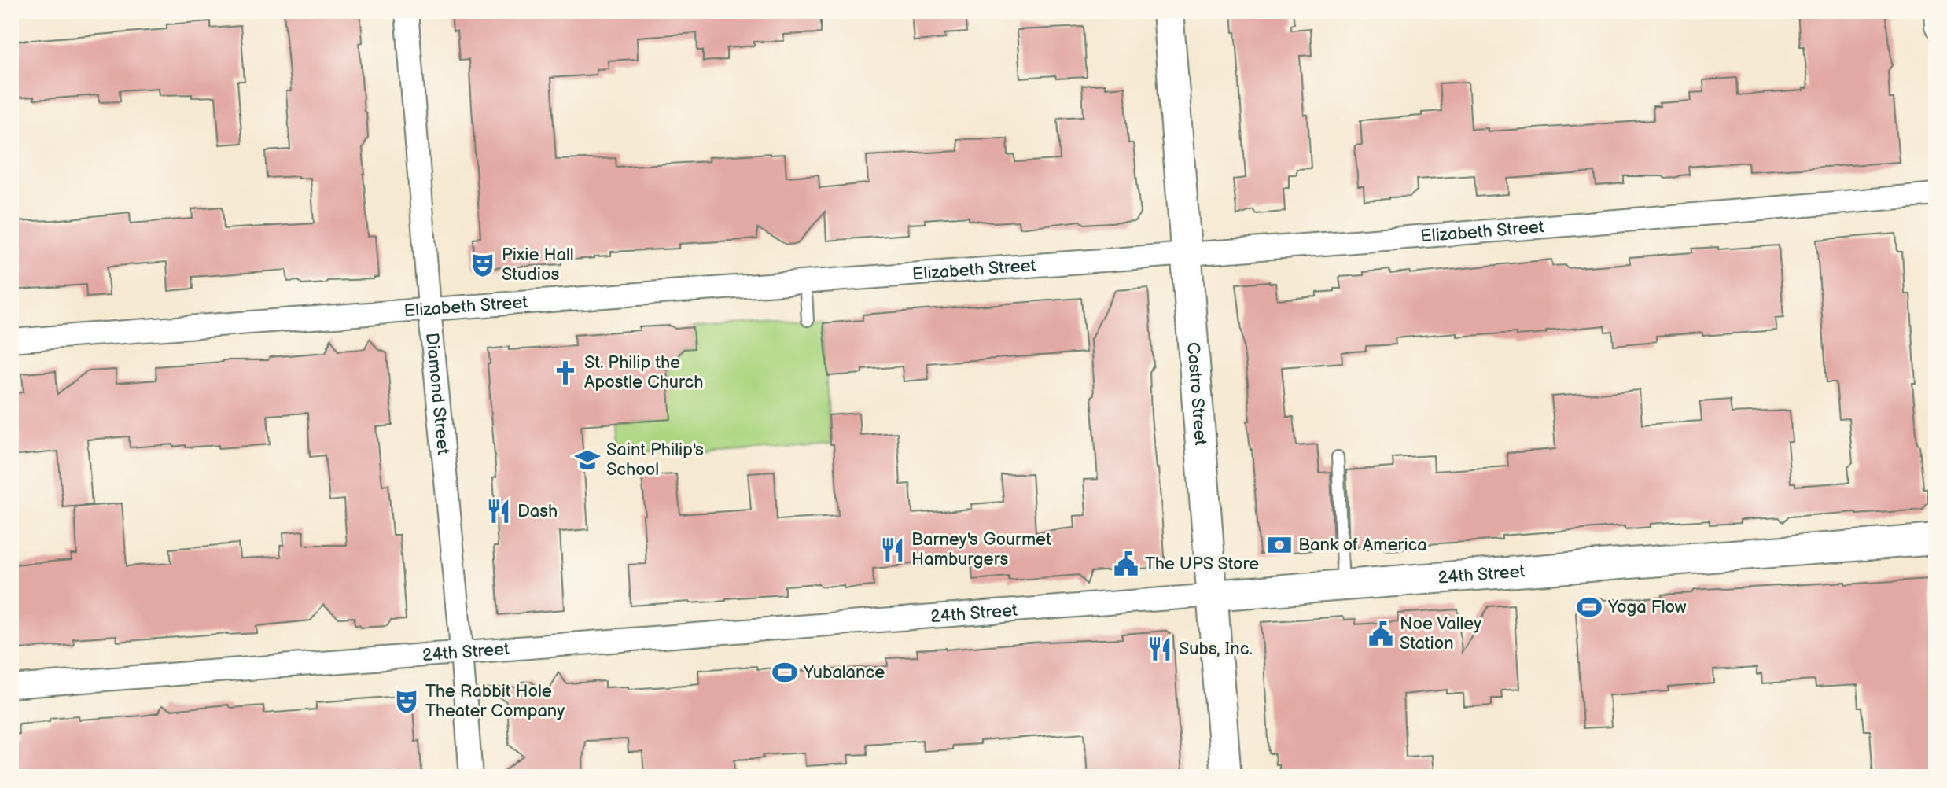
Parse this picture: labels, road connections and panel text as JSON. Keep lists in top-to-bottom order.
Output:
{
  "streets": {
    "street": [
      "Elizabeth Street",
      "Diamond Street",
      "Castro Street",
      "24th Street"
    ]
  },
  "crossings": [
    ["Elizabeth Street", "Diamond Street"],
    ["Elizabeth Street", "Castro Street"],
    ["Diamond Street", "24th Street"],
    ["Castro Street", "24th Street"]
  ],
  "places": {
    "theatre": ["Pixie Hall Studios", "The Rabbit Hole Theater Company"],
    "church": ["St. Philip the Apostle Church"],
    "school or university": ["Saint Philip's School"],
    "restaurant": ["Dash", "Barney's Gourmet Hamburgers", "Subs, Inc."],
    "bank": ["Bank of America"],
    "public building": ["The UPS Store", "Noe Valley Station"],
    "sports": ["Yoga Flow", "Yubalance"]
  }
}
